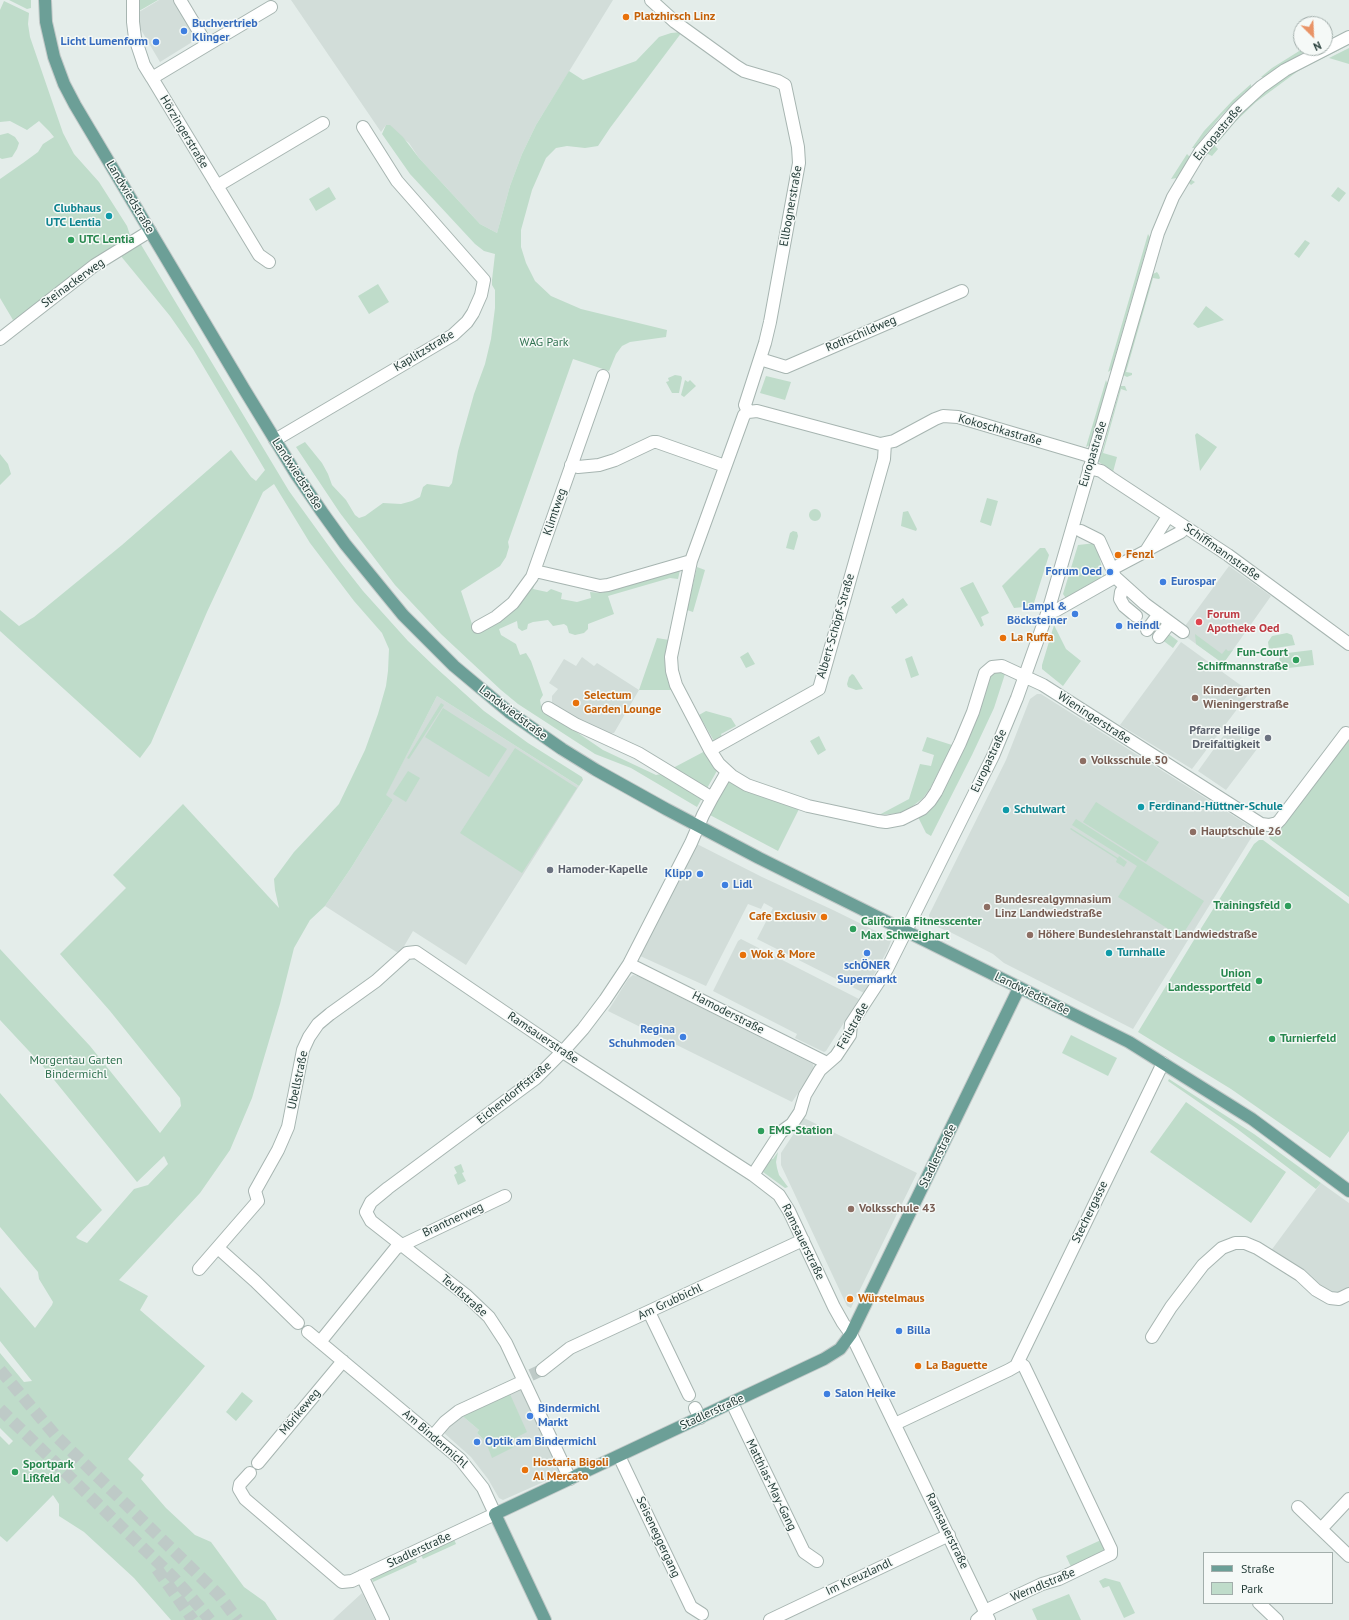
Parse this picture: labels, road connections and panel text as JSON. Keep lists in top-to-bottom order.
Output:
{
  "streets": {
    "main road": ["Landwiedstraße", "Stadlerstraße", "Am Bindermichl"],
    "street": [
      "Hörzingerstraße",
      "Europastraße",
      "Ellbognerstraße",
      "Steinackerweg",
      "Rothschildweg",
      "Kaplitzstraße",
      "Kokoschkastraße",
      "Klimtweg",
      "Schiffmannstraße",
      "Albert-Schöpf-Straße",
      "Wieningerstraße",
      "Hamoderstraße",
      "Feilstraße",
      "Ramsauerstraße",
      "Ubellstraße",
      "Eichendorffstraße",
      "Stechergasse",
      "Brantnerweg",
      "Teuflstraße",
      "Am Grubbichl",
      "Mörikeweg",
      "Matthias-May-Gang",
      "Seiseneggergang",
      "Im Kreuzlandl",
      "Werndlstraße"
    ]
  },
  "crossings": [
    ["Europastraße", "Landwiedstraße"],
    ["Europastraße", "Kokoschkastraße"],
    ["Europastraße", "Schiffmannstraße"],
    ["Europastraße", "Wieningerstraße"],
    ["Europastraße", "Feilstraße"],
    ["Landwiedstraße", "Steinackerweg"],
    ["Landwiedstraße", "Kaplitzstraße"],
    ["Landwiedstraße", "Feilstraße"],
    ["Landwiedstraße", "Eichendorffstraße"],
    ["Landwiedstraße", "Stadlerstraße"],
    ["Landwiedstraße", "Stechergasse"],
    ["Ellbognerstraße", "Rothschildweg"],
    ["Ellbognerstraße", "Kokoschkastraße"],
    ["Kokoschkastraße", "Schiffmannstraße"],
    ["Kokoschkastraße", "Albert-Schöpf-Straße"],
    ["Hamoderstraße", "Feilstraße"],
    ["Hamoderstraße", "Eichendorffstraße"],
    ["Feilstraße", "Ramsauerstraße"],
    ["Ramsauerstraße", "Ubellstraße"],
    ["Ramsauerstraße", "Eichendorffstraße"],
    ["Ramsauerstraße", "Stadlerstraße"],
    ["Ramsauerstraße", "Stechergasse"],
    ["Ramsauerstraße", "Am Grubbichl"],
    ["Ramsauerstraße", "Im Kreuzlandl"],
    ["Ramsauerstraße", "Werndlstraße"],
    ["Eichendorffstraße", "Teuflstraße"],
    ["Stadlerstraße", "Teuflstraße"],
    ["Stadlerstraße", "Am Bindermichl"],
    ["Stadlerstraße", "Matthias-May-Gang"],
    ["Stadlerstraße", "Seiseneggergang"],
    ["Stechergasse", "Werndlstraße"],
    ["Brantnerweg", "Teuflstraße"],
    ["Teuflstraße", "Am Grubbichl"],
    ["Mörikeweg", "Am Bindermichl"]
  ],
  "parks": ["WAG Park", "Morgentau Garten Bindermichl"],
  "places": [
    "Platzhirsch Linz",
    "Buchvertrieb Klinger",
    "Licht Lumenform",
    "Clubhaus UTC Lentia",
    "UTC Lentia",
    "Fenzl",
    "Forum Oed",
    "Eurospar",
    "Lampl & Böcksteiner",
    "Forum Apotheke Oed",
    "heindl",
    "La Ruffa",
    "Fun-Court Schiffmannstraße",
    "Kindergarten Wieningerstraße",
    "Selectum Garden Lounge",
    "Pfarre Heilige Dreifaltigkeit",
    "Volksschule 50",
    "Ferdinand-Hüttner-Schule",
    "Schulwart",
    "Hauptschule 26",
    "Hamoder-Kapelle",
    "Klipp",
    "Lidl",
    "Trainingsfeld",
    "Bundesrealgymnasium Linz Landwiedstraße",
    "Cafe Exclusiv",
    "California Fitnesscenter Max Schweighart",
    "Höhere Bundeslehranstalt Landwiedstraße",
    "schÖNER Supermarkt",
    "Turnhalle",
    "Wok & More",
    "Union Landessportfeld",
    "Regina Schuhmoden",
    "Turnierfeld",
    "EMS-Station",
    "Volksschule 43",
    "Würstelmaus",
    "Billa",
    "La Baguette",
    "Salon Heike",
    "Bindermichl Markt",
    "Optik am Bindermichl",
    "Hostaria Bigoli Al Mercato",
    "Sportpark Lißfeld"
  ],
  "legend": ["Straße", "Park"],
  "north": "bottom right"
}
